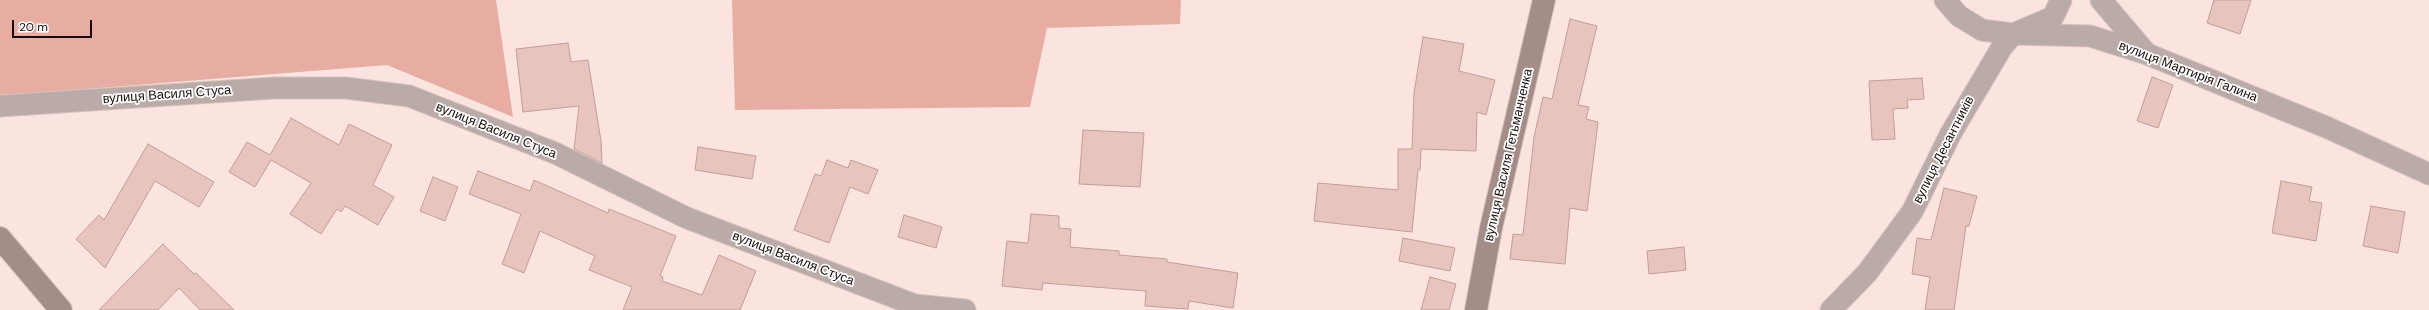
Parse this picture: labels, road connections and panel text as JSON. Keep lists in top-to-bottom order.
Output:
{
  "streets": {
    "street": [
      "вулиця Мартирія Галина",
      "вулиця Василя Стуса",
      "вулиця Десантників",
      "вулиця Василя Гетьманченка"
    ]
  },
  "crossings": [
    ["вулиця Мартирія Галина", "вулиця Десантників"]
  ],
  "scale_bar": "20 m"
}
